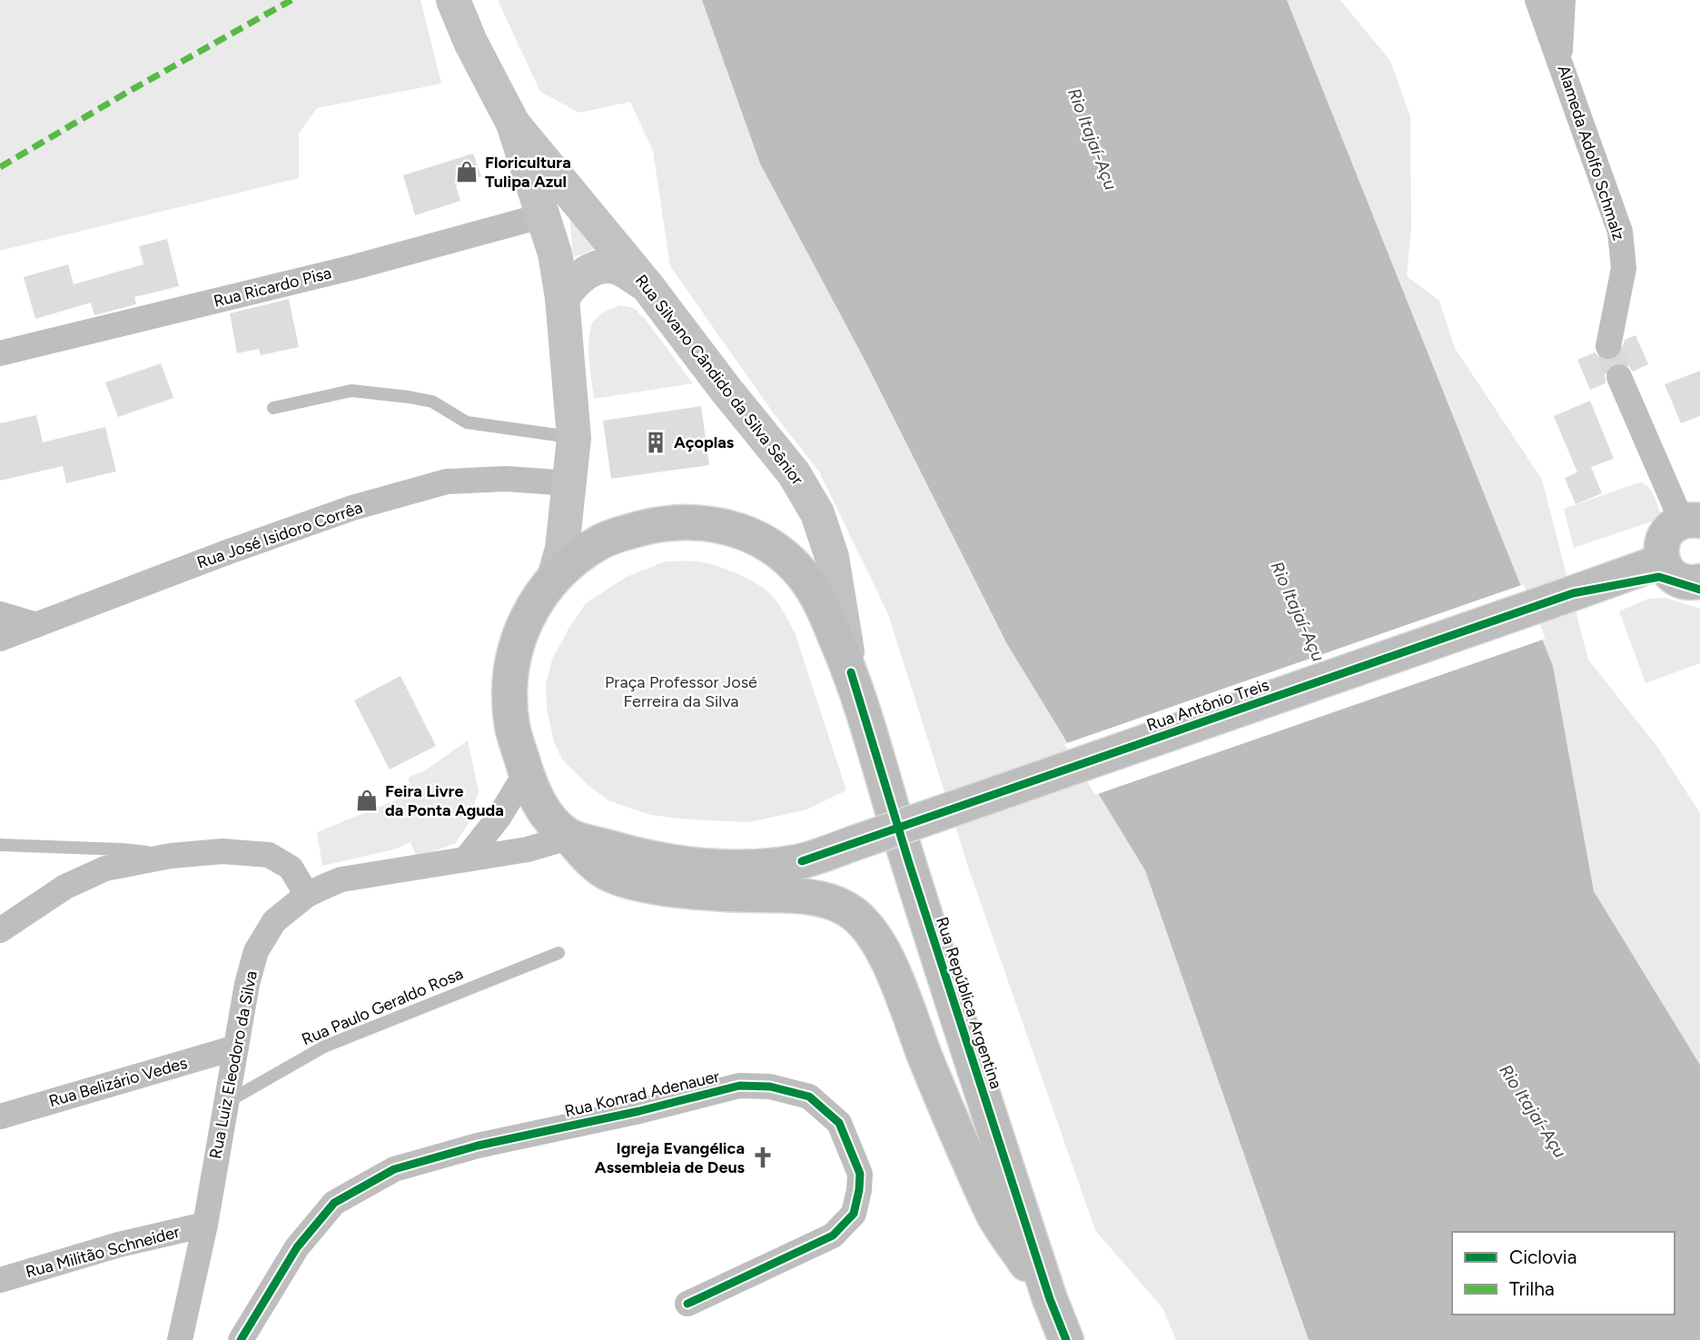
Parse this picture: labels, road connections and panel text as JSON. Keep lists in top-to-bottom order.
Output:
{
  "streets": {
    "main road": ["Rua Silvano Cândido da Silva Sênior", "Rua Antônio Treis", "Rua República Argentina"],
    "street": [
      "Alameda Adolfo Schmalz",
      "Rua Ricardo Pisa",
      "Rua José Isidoro Corrêa",
      "Rua Luiz Eleodoro da Silva",
      "Rua Belizário Vedes",
      "Rua Konrad Adenauer",
      "Rua Militão Schneider"
    ],
    "lane": ["Rua Paulo Geraldo Rosa"]
  },
  "crossings": [
    ["Rua Ricardo Pisa", "Rua Silvano Cândido da Silva Sênior"],
    ["Rua Silvano Cândido da Silva Sênior", "Rua José Isidoro Corrêa"],
    ["Rua Silvano Cândido da Silva Sênior", "Rua República Argentina"],
    ["Rua Antônio Treis", "Rua República Argentina"],
    ["Rua Antônio Treis", "Rua Luiz Eleodoro da Silva"],
    ["Rua República Argentina", "Rua Luiz Eleodoro da Silva"],
    ["Rua Paulo Geraldo Rosa", "Rua Luiz Eleodoro da Silva"],
    ["Rua Luiz Eleodoro da Silva", "Rua Belizário Vedes"],
    ["Rua Luiz Eleodoro da Silva", "Rua Militão Schneider"]
  ],
  "water": ["Rio Itajaí-Açu"],
  "parks": ["Praça Professor José Ferreira da Silva"],
  "places": {
    "shop": ["Floricultura Tulipa Azul", "Feira Livre da Ponta Aguda"],
    "building": ["Açoplas"],
    "church": ["Igreja Evangélica Assembleia de Deus"]
  },
  "legend": ["Ciclovia", "Trilha"]
}
